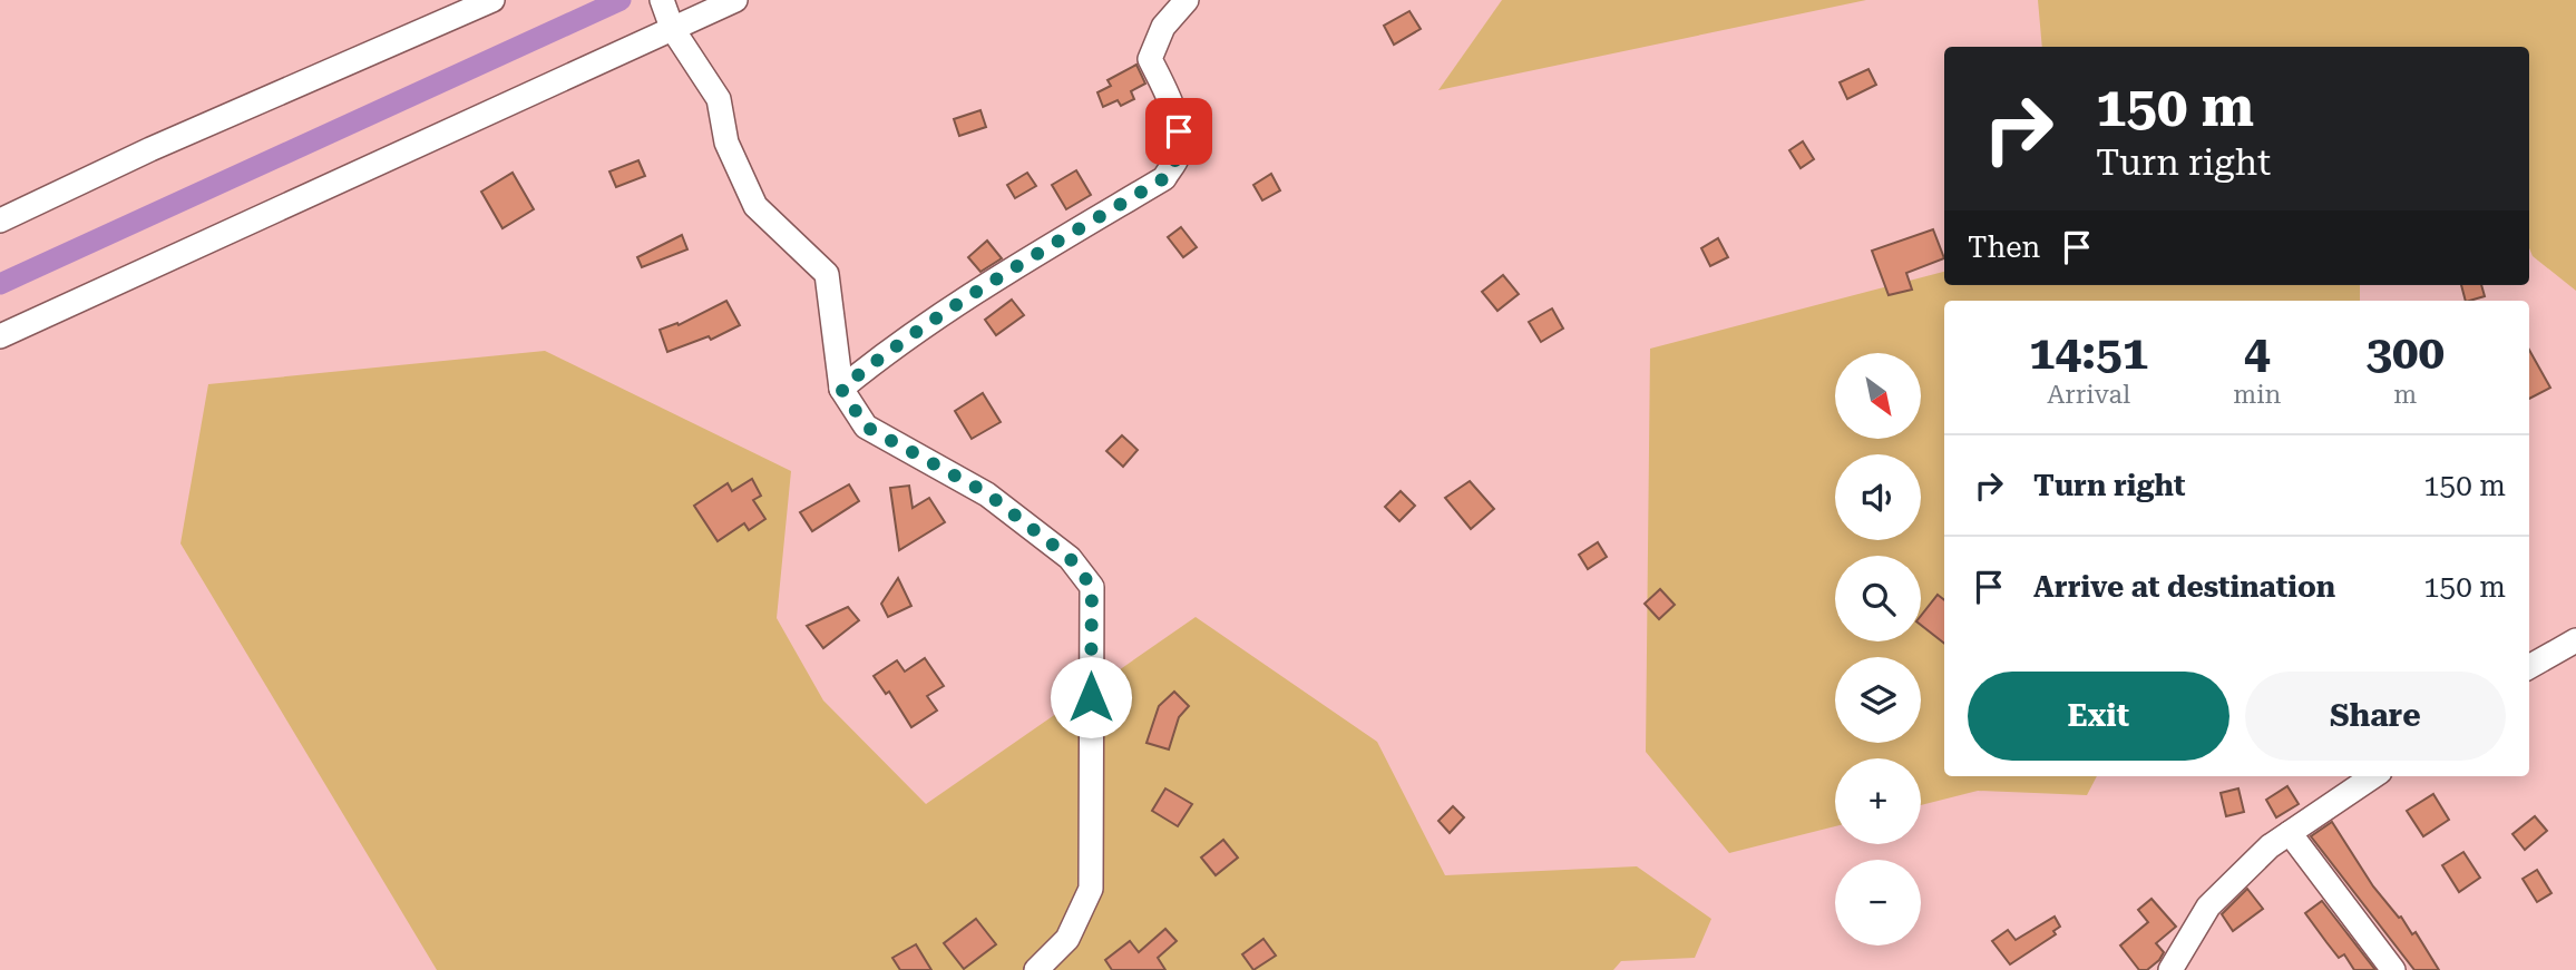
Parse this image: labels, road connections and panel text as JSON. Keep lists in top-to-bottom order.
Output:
{
  "north": "bottom right",
  "page": {
    "turn": ["150 m", "Turn right"],
    "then": "Then",
    "eta": [
      "14:51",
      "Arrival",
      "4",
      "min",
      "300",
      "m"
    ],
    "map_buttons": ["+", "−"],
    "list": [
      {
        "name": "Turn right",
        "value": "150 m"
      },
      {
        "name": "Arrive at destination",
        "value": "150 m"
      }
    ],
    "buttons": ["Exit", "Share"]
  }
}
